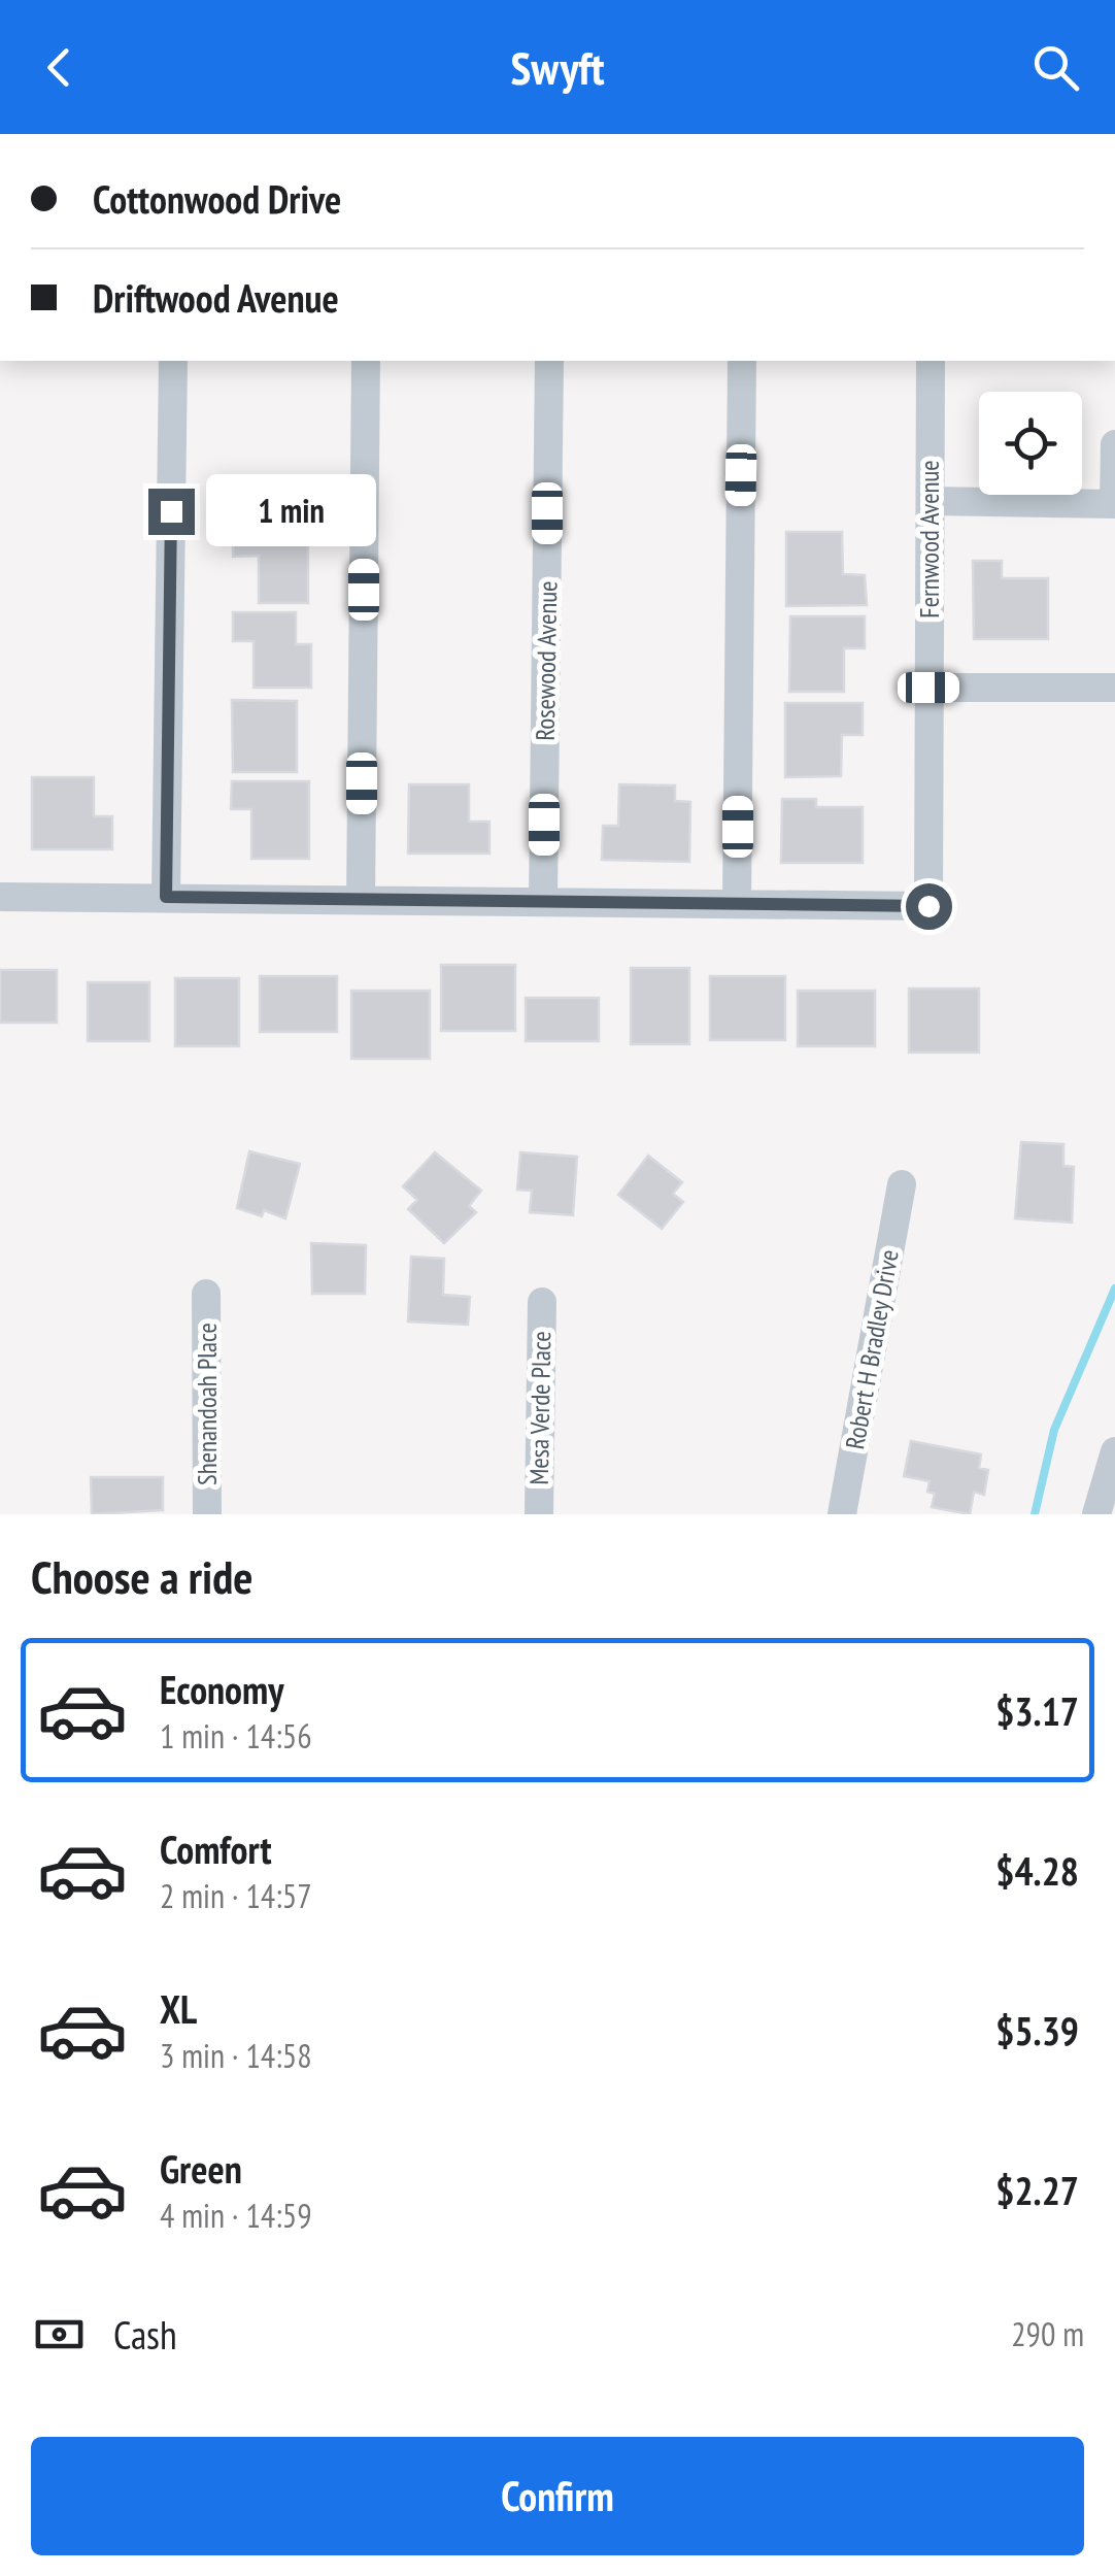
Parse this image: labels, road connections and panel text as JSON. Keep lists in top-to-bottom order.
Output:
{
  "streets": {
    "street": [
      "Fernwood Avenue",
      "Rosewood Avenue",
      "Robert H Bradley Drive",
      "Shenandoah Place",
      "Mesa Verde Place"
    ]
  },
  "page": {
    "header": "Swyft",
    "banner": ["Cottonwood Drive", "Driftwood Avenue"],
    "bubble": "1 min",
    "heading": "Choose a ride",
    "list": [
      {
        "name": "Economy",
        "note": "1 min · 14:56",
        "value": "$3.17"
      },
      {
        "name": "Comfort",
        "note": "2 min · 14:57",
        "value": "$4.28"
      },
      {
        "name": "XL",
        "note": "3 min · 14:58",
        "value": "$5.39"
      },
      {
        "name": "Green",
        "note": "4 min · 14:59",
        "value": "$2.27"
      }
    ],
    "pay": ["Cash", "290 m"],
    "buttons": "Confirm"
  }
}
